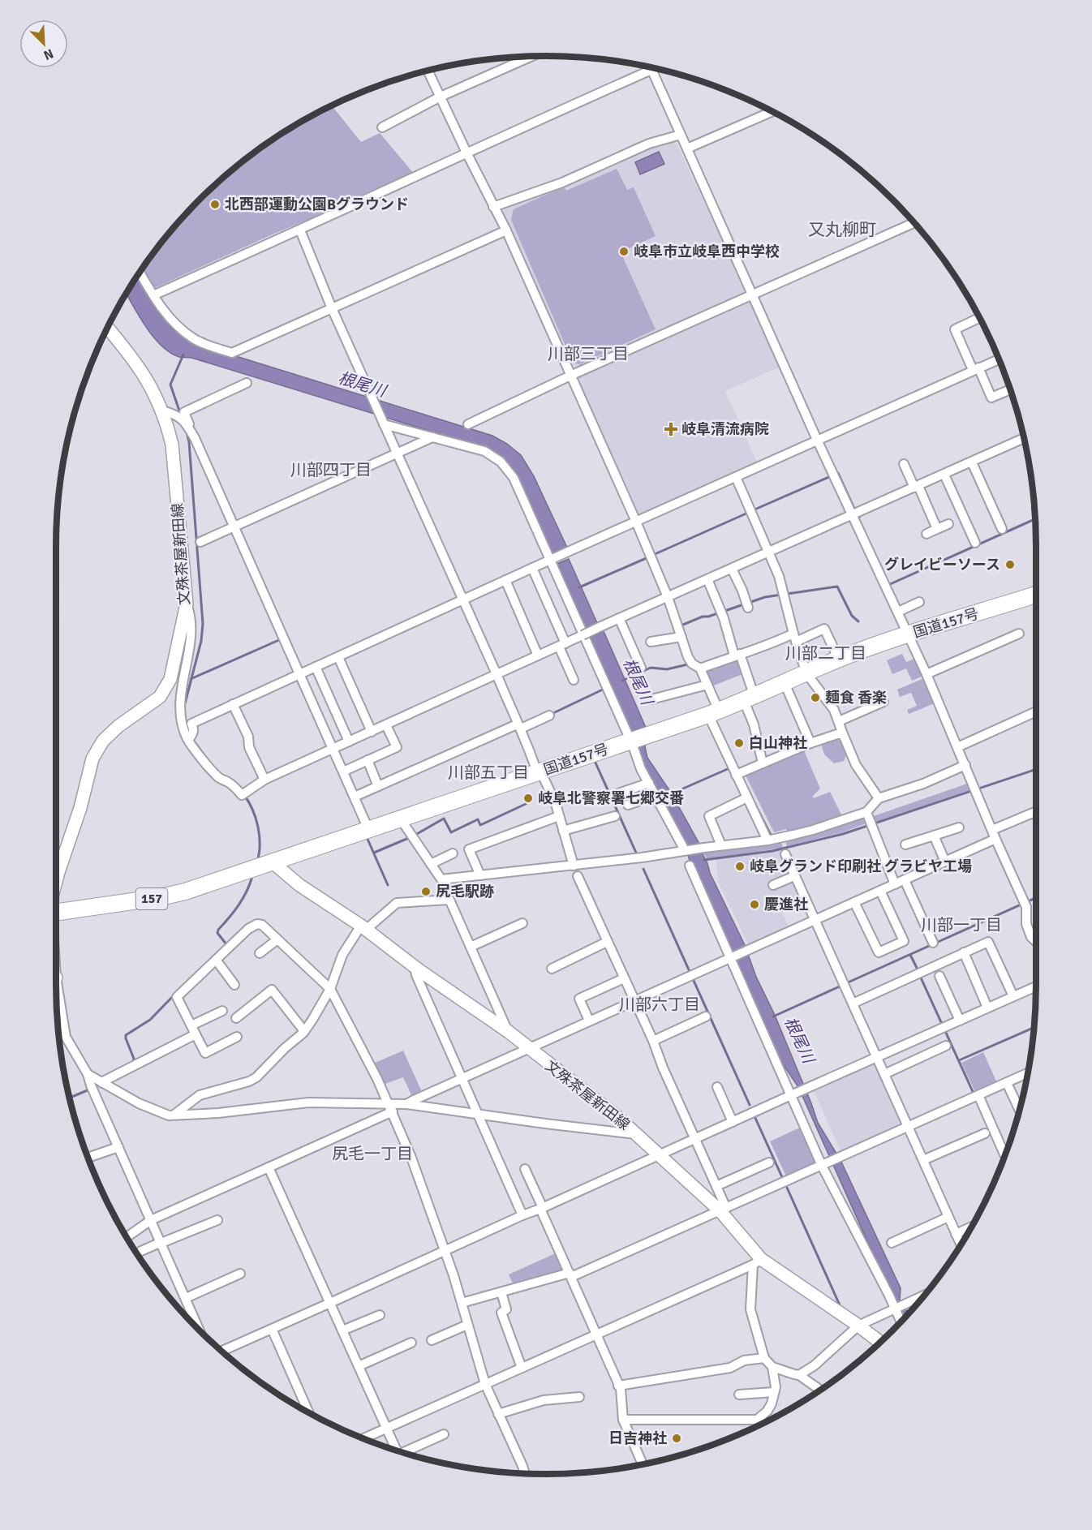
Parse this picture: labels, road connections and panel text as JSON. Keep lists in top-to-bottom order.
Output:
{
  "streets": {
    "highway": ["国道157号", "157"],
    "main road": ["文殊茶屋新田線"]
  },
  "crossings": [
    ["文殊茶屋新田線", "国道157号"]
  ],
  "districts": [
    "又丸柳町",
    "川部三丁目",
    "川部四丁目",
    "川部二丁目",
    "川部五丁目",
    "川部一丁目",
    "川部六丁目",
    "尻毛一丁目"
  ],
  "water": ["根尾川"],
  "places": {
    "other": [
      "北西部運動公園Bグラウンド",
      "岐阜市立岐阜西中学校",
      "グレイビーソース",
      "麺食 香楽",
      "白山神社",
      "岐阜北警察署七郷交番",
      "岐阜グランド印刷社 グラビヤ工場",
      "尻毛駅跡",
      "慶進社",
      "日吉神社"
    ],
    "health": ["岐阜清流病院"]
  },
  "north": "bottom right"
}
